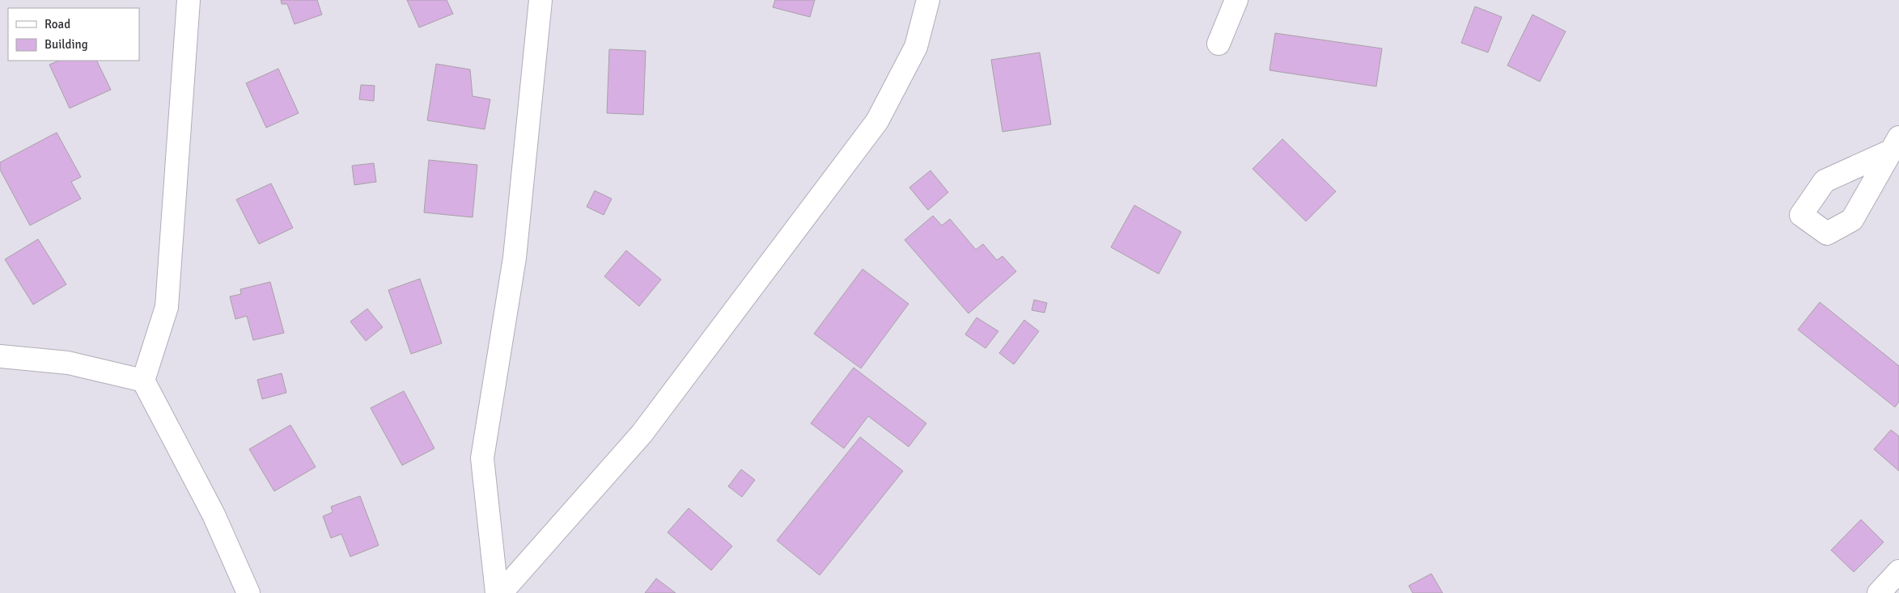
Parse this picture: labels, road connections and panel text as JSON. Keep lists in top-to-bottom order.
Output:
{
  "legend": ["Road", "Building"]
}
